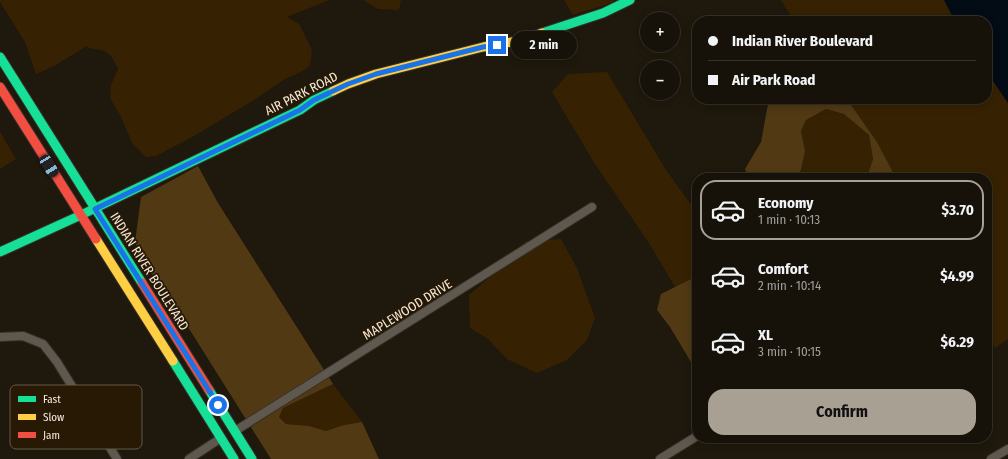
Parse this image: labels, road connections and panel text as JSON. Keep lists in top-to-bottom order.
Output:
{
  "streets": {
    "main road": ["AIR PARK ROAD", "INDIAN RIVER BOULEVARD"],
    "street": ["MAPLEWOOD DRIVE"]
  },
  "crossings": [
    ["AIR PARK ROAD", "INDIAN RIVER BOULEVARD"],
    ["INDIAN RIVER BOULEVARD", "MAPLEWOOD DRIVE"]
  ],
  "legend": ["Fast", "Slow", "Jam"],
  "page": {
    "map_buttons": ["+", "−"],
    "banner": ["Indian River Boulevard", "Air Park Road"],
    "bubble": "2 min",
    "list": [
      {
        "name": "Economy",
        "note": "1 min · 10:13",
        "value": "$3.70"
      },
      {
        "name": "Comfort",
        "note": "2 min · 10:14",
        "value": "$4.99"
      },
      {
        "name": "XL",
        "note": "3 min · 10:15",
        "value": "$6.29"
      }
    ],
    "buttons": "Confirm"
  }
}
